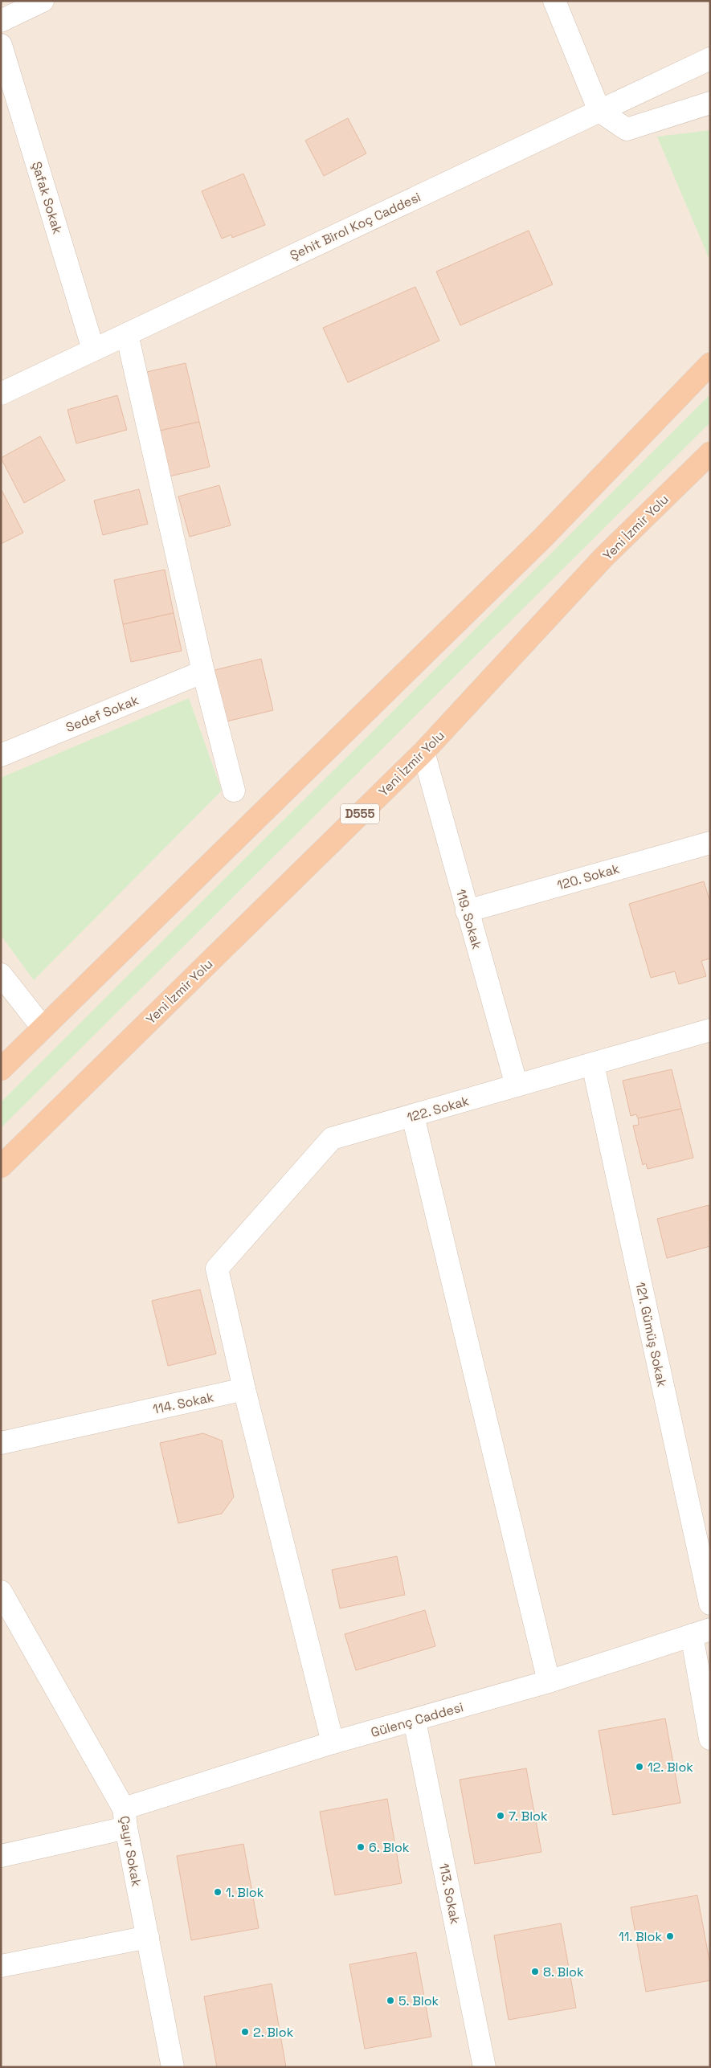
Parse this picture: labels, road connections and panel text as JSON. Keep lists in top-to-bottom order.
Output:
{
  "streets": {
    "highway": ["Yeni İzmir Yolu", "D555"],
    "street": [
      "Şafak Sokak",
      "Şehit Birol Koç Caddesi",
      "Sedef Sokak",
      "120. Sokak",
      "119. Sokak",
      "122. Sokak",
      "121. Gümüş Sokak",
      "114. Sokak",
      "Gülenç Caddesi",
      "Çayır Sokak",
      "113. Sokak"
    ]
  },
  "crossings": [
    ["Şafak Sokak", "Şehit Birol Koç Caddesi"],
    ["Yeni İzmir Yolu", "119. Sokak"],
    ["120. Sokak", "119. Sokak"],
    ["119. Sokak", "122. Sokak"],
    ["122. Sokak", "121. Gümüş Sokak"],
    ["122. Sokak", "114. Sokak"],
    ["Gülenç Caddesi", "Çayır Sokak"],
    ["Gülenç Caddesi", "113. Sokak"]
  ],
  "places": [
    "12. Blok",
    "7. Blok",
    "6. Blok",
    "1. Blok",
    "11. Blok",
    "8. Blok",
    "5. Blok",
    "2. Blok"
  ]
}
